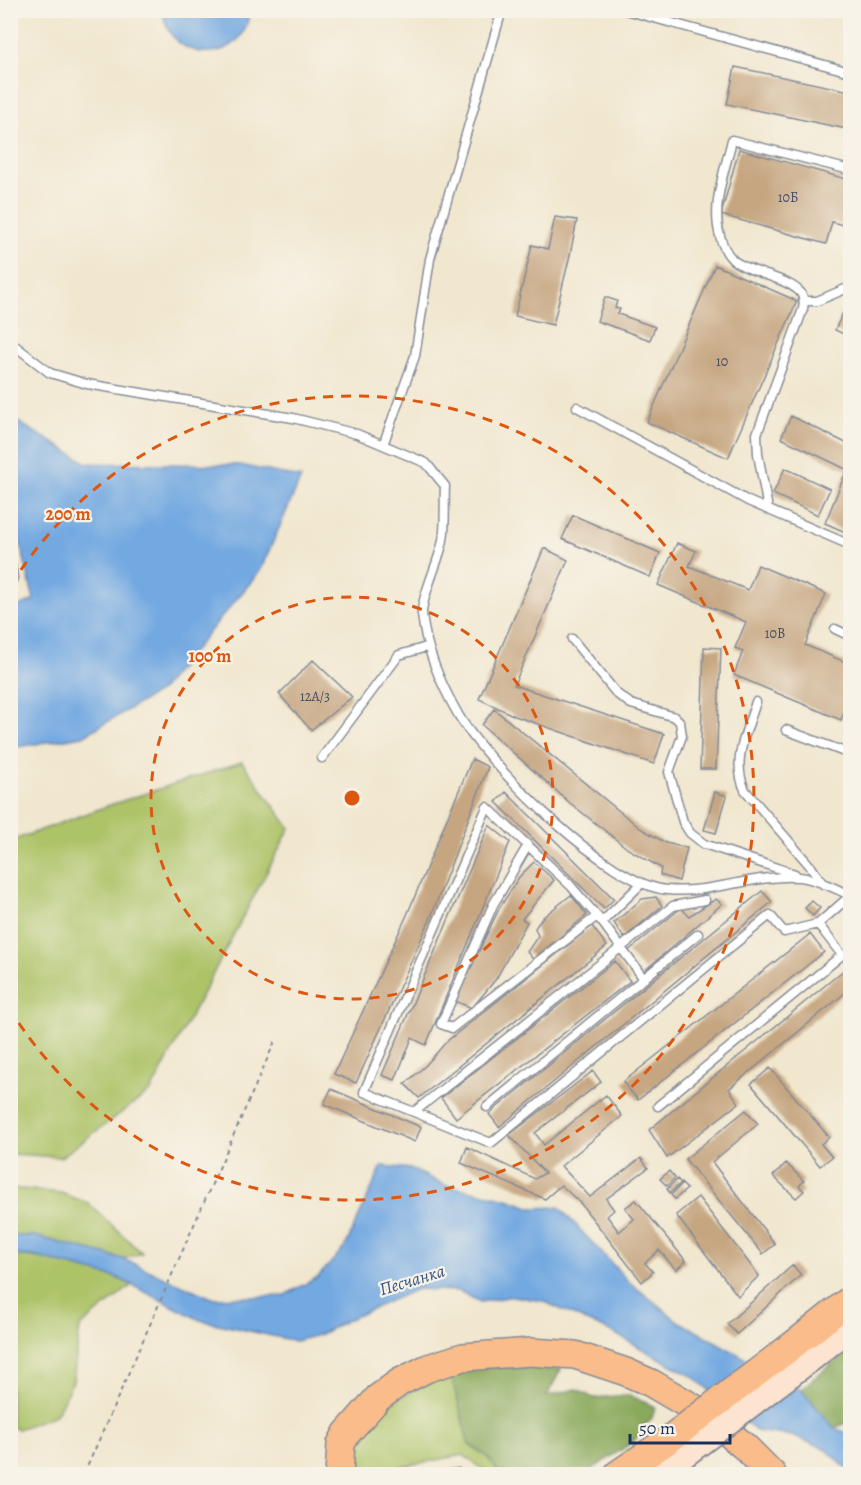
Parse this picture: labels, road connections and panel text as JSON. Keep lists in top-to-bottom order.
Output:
{
  "water": ["Песчанка"],
  "house_numbers": [
    "10Б",
    "10",
    "10В",
    "12А/3"
  ],
  "scale_bar": "50 m",
  "rings": ["200 m", "100 m"]
}
